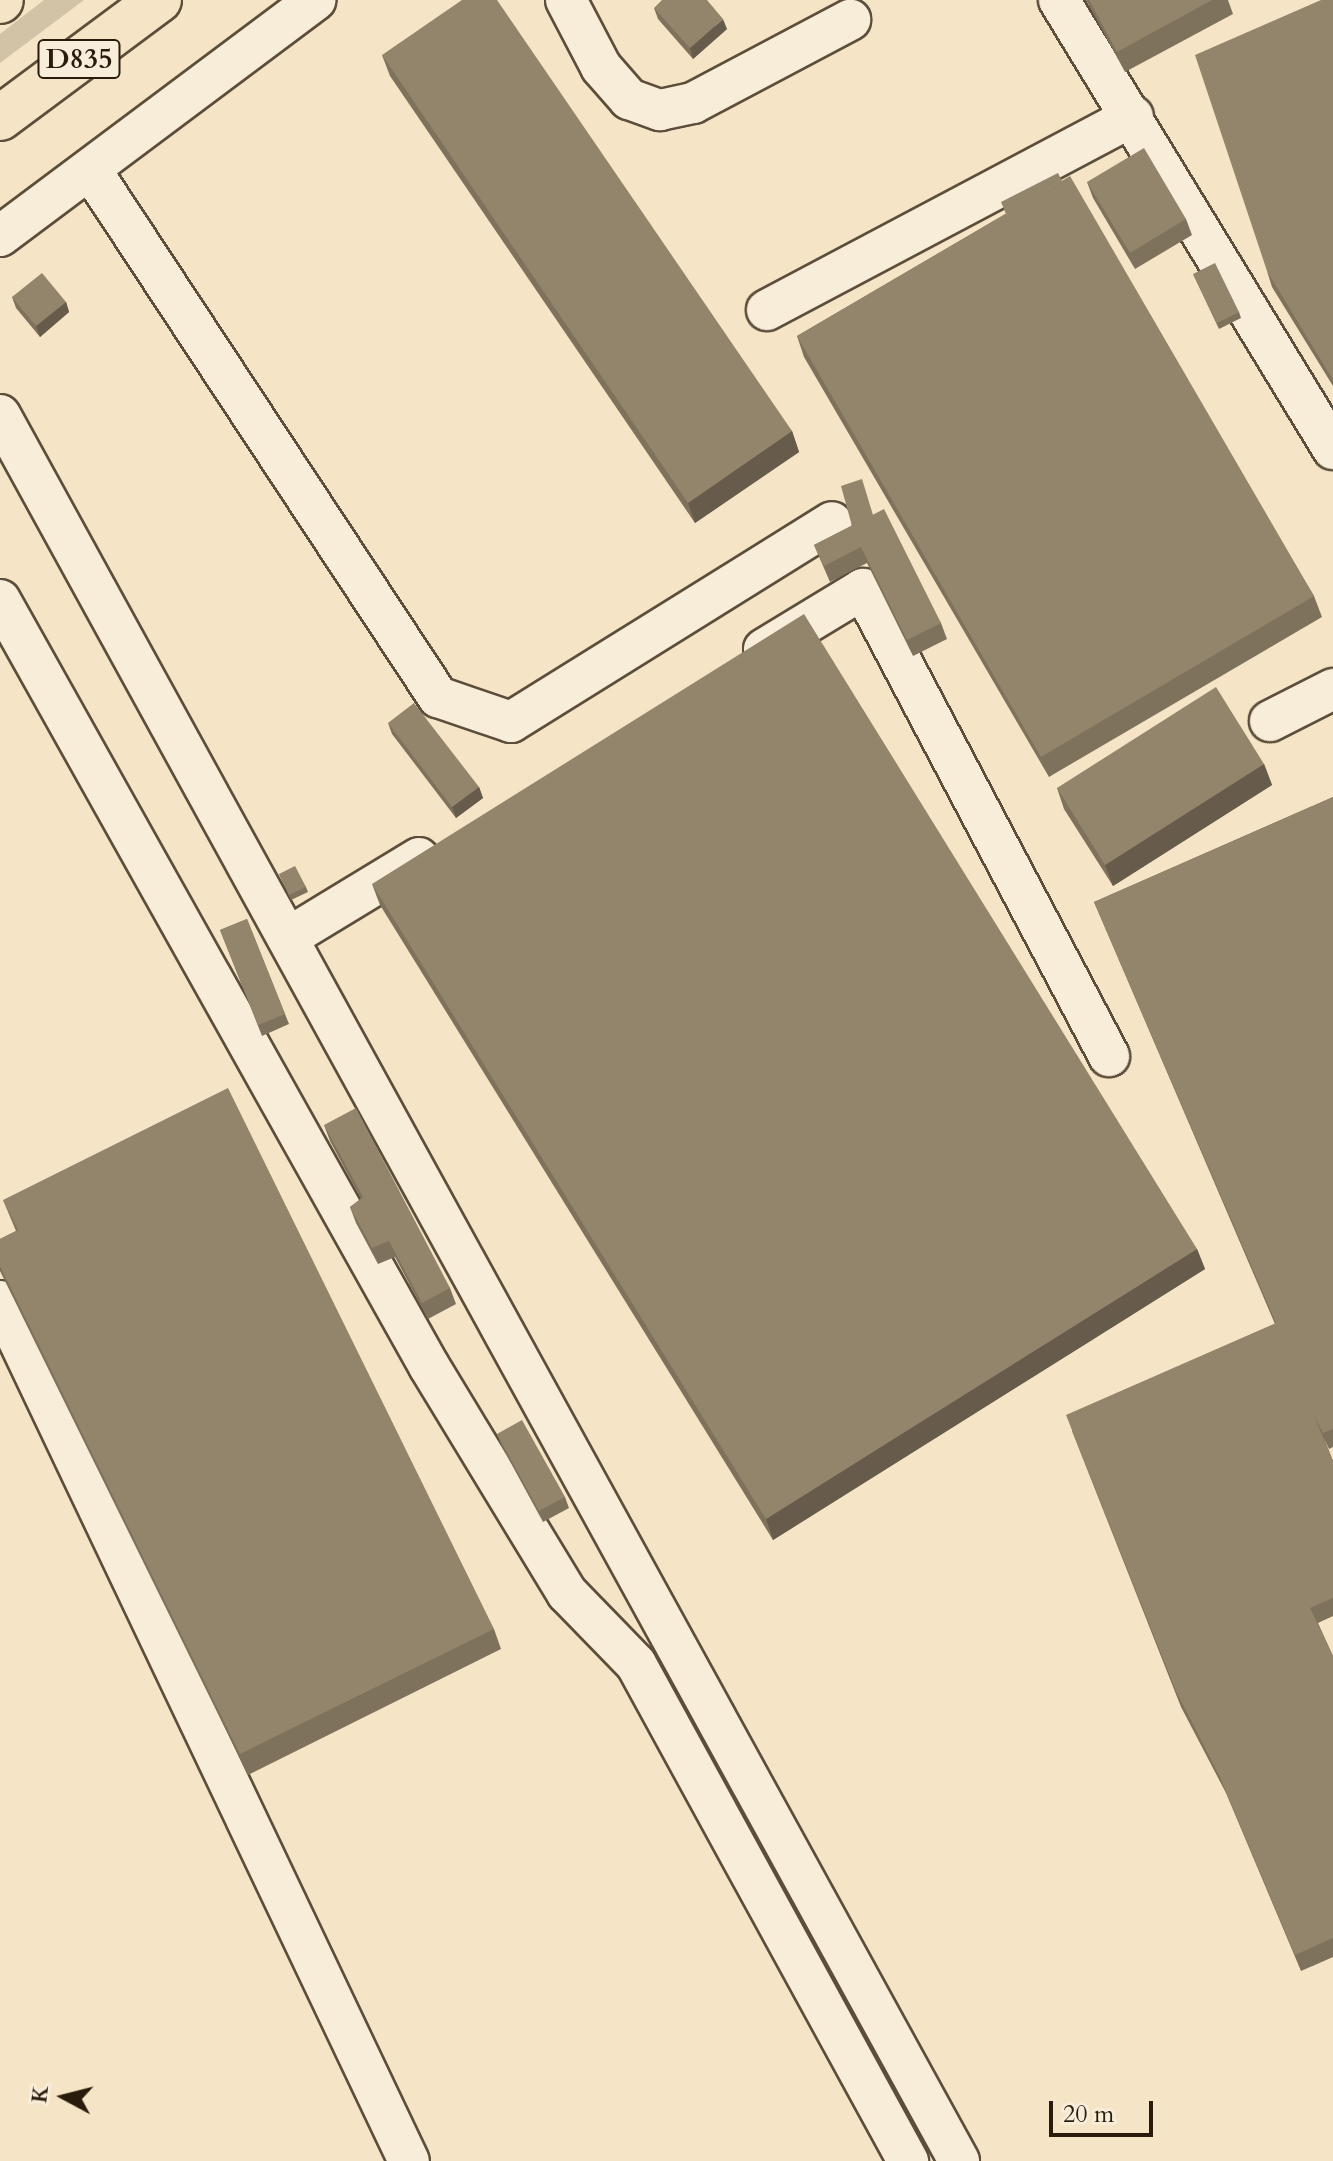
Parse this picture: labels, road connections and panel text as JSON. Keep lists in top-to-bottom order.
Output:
{
  "streets": {
    "highway": ["D835"]
  },
  "scale_bar": "20 m",
  "north": "left"
}
